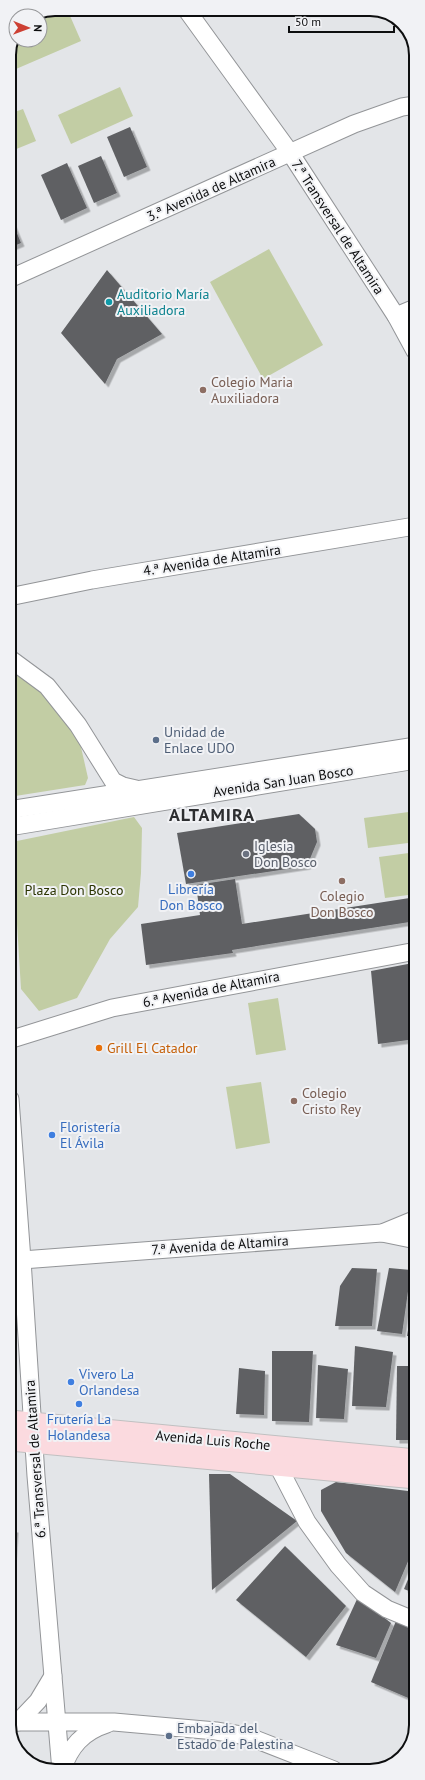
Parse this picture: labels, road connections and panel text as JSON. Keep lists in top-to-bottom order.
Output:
{
  "streets": {
    "main road": ["Avenida Luis Roche"],
    "street": [
      "3.ª Avenida de Altamira",
      "7.ª Transversal de Altamira",
      "4.ª Avenida de Altamira",
      "Avenida San Juan Bosco",
      "6.ª Avenida de Altamira",
      "7.ª Avenida de Altamira",
      "6.ª Transversal de Altamira"
    ]
  },
  "crossings": [
    ["3.ª Avenida de Altamira", "7.ª Transversal de Altamira"],
    ["7.ª Avenida de Altamira", "6.ª Transversal de Altamira"],
    ["Avenida Luis Roche", "6.ª Transversal de Altamira"]
  ],
  "districts": ["ALTAMIRA"],
  "parks": ["Plaza Don Bosco"],
  "places": [
    "Auditorio María Auxiliadora",
    "Colegio Maria Auxiliadora",
    "Unidad de Enlace UDO",
    "Iglesia Don Bosco",
    "Librería Don Bosco",
    "Colegio Don Bosco",
    "Grill El Catador",
    "Colegio Cristo Rey",
    "Floristería El Ávila",
    "Vivero La Orlandesa",
    "Frutería La Holandesa",
    "Embajada del Estado de Palestina"
  ],
  "scale_bar": "50 m",
  "north": "right"
}
